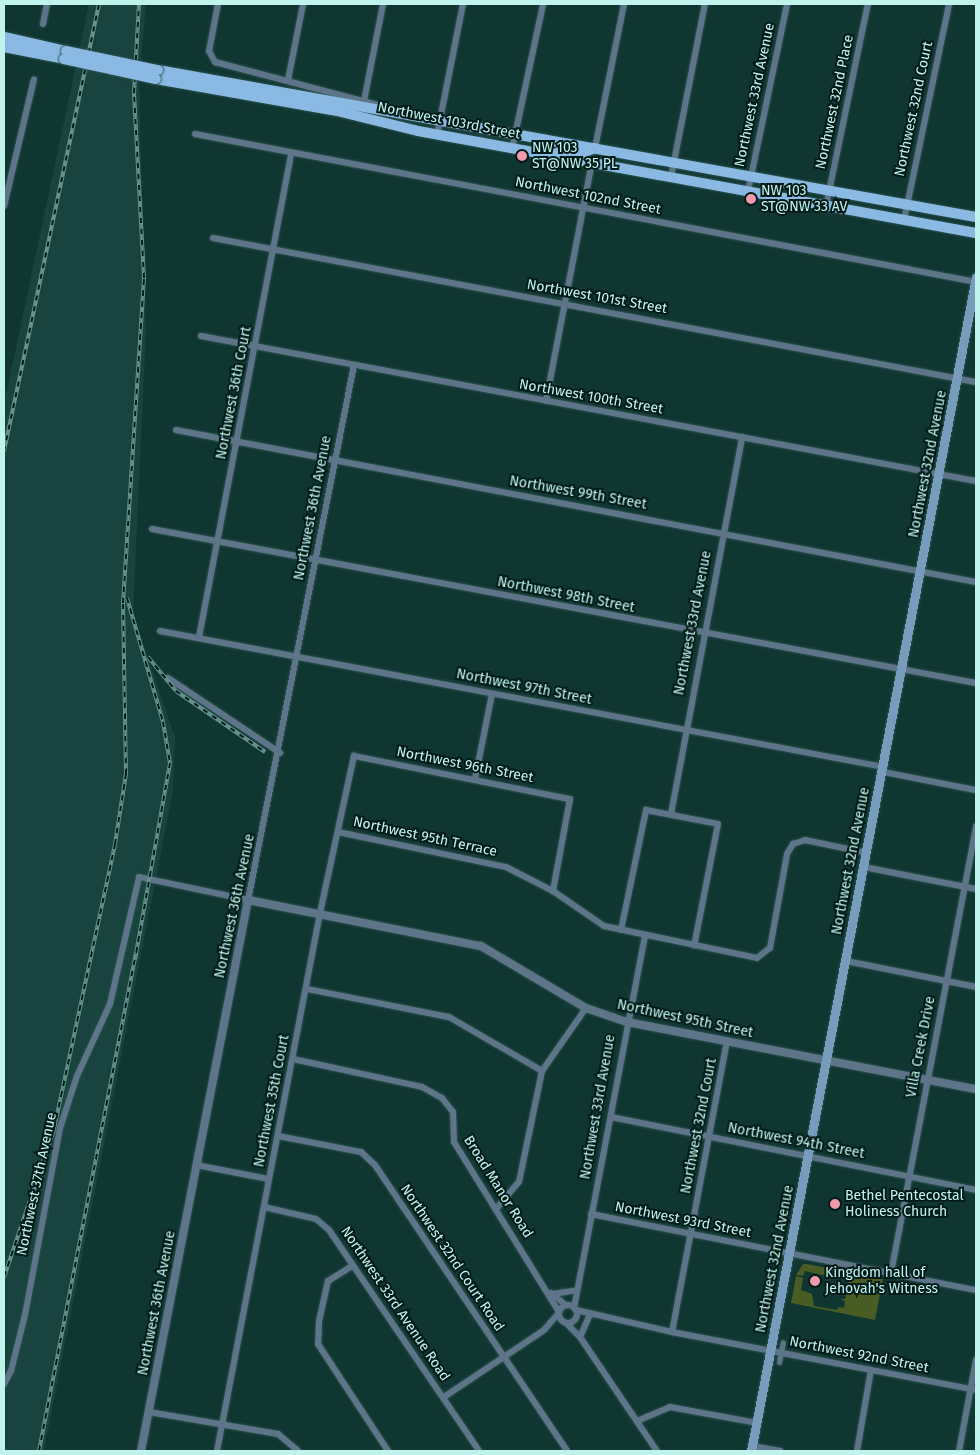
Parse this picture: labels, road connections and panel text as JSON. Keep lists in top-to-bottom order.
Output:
{
  "streets": {
    "main road": ["Northwest 103rd Street", "Northwest 32nd Avenue"],
    "street": [
      "Northwest 33rd Avenue",
      "Northwest 32nd Place",
      "Northwest 32nd Court",
      "Northwest 102nd Street",
      "Northwest 101st Street",
      "Northwest 36th Court",
      "Northwest 100th Street",
      "Northwest 99th Street",
      "Northwest 36th Avenue",
      "Northwest 98th Street",
      "Northwest 97th Street",
      "Northwest 96th Street",
      "Northwest 95th Terrace",
      "Northwest 95th Street",
      "Villa Creek Drive",
      "Northwest 35th Court",
      "Northwest 94th Street",
      "Northwest 37th Avenue",
      "Broad Manor Road",
      "Northwest 93rd Street",
      "Northwest 32nd Court Road",
      "Northwest 33rd Avenue Road",
      "Northwest 92nd Street"
    ]
  },
  "crossings": [
    ["Northwest 33rd Avenue", "Northwest 103rd Street"],
    ["Northwest 33rd Avenue", "Northwest 100th Street"],
    ["Northwest 33rd Avenue", "Northwest 99th Street"],
    ["Northwest 33rd Avenue", "Northwest 98th Street"],
    ["Northwest 33rd Avenue", "Northwest 97th Street"],
    ["Northwest 33rd Avenue", "Northwest 95th Terrace"],
    ["Northwest 33rd Avenue", "Northwest 95th Street"],
    ["Northwest 33rd Avenue", "Northwest 94th Street"],
    ["Northwest 33rd Avenue", "Broad Manor Road"],
    ["Northwest 33rd Avenue", "Northwest 93rd Street"],
    ["Northwest 33rd Avenue", "Northwest 92nd Street"],
    ["Northwest 32nd Place", "Northwest 103rd Street"],
    ["Northwest 32nd Court", "Northwest 103rd Street"],
    ["Northwest 32nd Court", "Northwest 95th Street"],
    ["Northwest 32nd Court", "Northwest 94th Street"],
    ["Northwest 32nd Court", "Northwest 93rd Street"],
    ["Northwest 32nd Court", "Northwest 92nd Street"],
    ["Northwest 102nd Street", "Northwest 36th Court"],
    ["Northwest 102nd Street", "Northwest 32nd Avenue"],
    ["Northwest 101st Street", "Northwest 36th Court"],
    ["Northwest 101st Street", "Northwest 32nd Avenue"],
    ["Northwest 36th Court", "Northwest 100th Street"],
    ["Northwest 36th Court", "Northwest 99th Street"],
    ["Northwest 36th Court", "Northwest 98th Street"],
    ["Northwest 36th Court", "Northwest 97th Street"],
    ["Northwest 100th Street", "Northwest 32nd Avenue"],
    ["Northwest 100th Street", "Northwest 36th Avenue"],
    ["Northwest 32nd Avenue", "Northwest 99th Street"],
    ["Northwest 32nd Avenue", "Northwest 98th Street"],
    ["Northwest 32nd Avenue", "Northwest 97th Street"],
    ["Northwest 32nd Avenue", "Northwest 95th Terrace"],
    ["Northwest 32nd Avenue", "Northwest 95th Street"],
    ["Northwest 32nd Avenue", "Northwest 94th Street"],
    ["Northwest 32nd Avenue", "Northwest 93rd Street"],
    ["Northwest 32nd Avenue", "Northwest 92nd Street"],
    ["Northwest 99th Street", "Northwest 36th Avenue"],
    ["Northwest 36th Avenue", "Northwest 98th Street"],
    ["Northwest 36th Avenue", "Northwest 97th Street"],
    ["Northwest 36th Avenue", "Northwest 95th Street"],
    ["Northwest 96th Street", "Northwest 95th Terrace"],
    ["Northwest 96th Street", "Northwest 35th Court"],
    ["Northwest 95th Terrace", "Northwest 35th Court"],
    ["Northwest 95th Street", "Villa Creek Drive"],
    ["Northwest 95th Street", "Northwest 35th Court"],
    ["Northwest 95th Street", "Northwest 37th Avenue"],
    ["Villa Creek Drive", "Northwest 94th Street"],
    ["Villa Creek Drive", "Northwest 93rd Street"],
    ["Northwest 35th Court", "Broad Manor Road"],
    ["Northwest 35th Court", "Northwest 32nd Court Road"],
    ["Northwest 35th Court", "Northwest 33rd Avenue Road"],
    ["Broad Manor Road", "Northwest 92nd Street"]
  ],
  "places": [
    "NW 103 ST@NW 35 PL",
    "NW 103 ST@NW 33 AV",
    "Bethel Pentecostal Holiness Church",
    "Kingdom hall of Jehovah's Witness"
  ]
}
